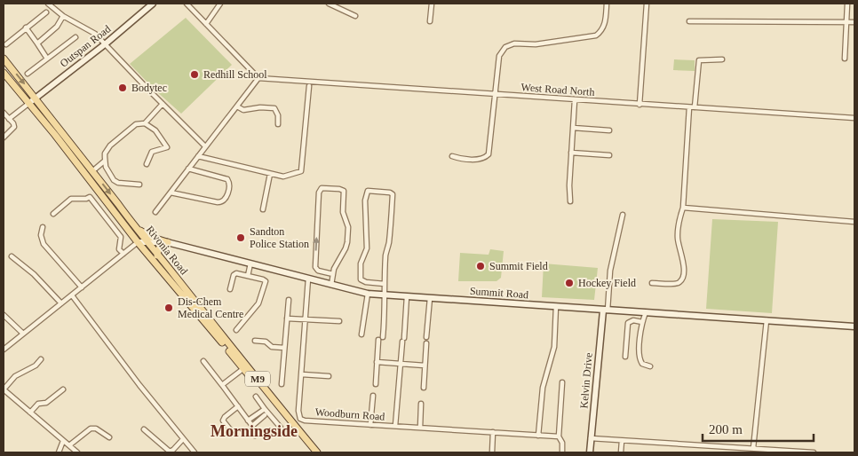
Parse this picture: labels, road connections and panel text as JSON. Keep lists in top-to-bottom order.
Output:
{
  "streets": {
    "main road": [
      "Outspan Road",
      "Rivonia Road",
      "Summit Road",
      "M9",
      "Kelvin Drive"
    ],
    "street": ["West Road North", "Woodburn Road"]
  },
  "crossings": [
    ["Outspan Road", "Rivonia Road"],
    ["Rivonia Road", "Summit Road"],
    ["Summit Road", "Kelvin Drive"],
    ["Summit Road", "Woodburn Road"]
  ],
  "districts": ["Morningside"],
  "places": [
    "Redhill School",
    "Bodytec",
    "Sandton Police Station",
    "Summit Field",
    "Hockey Field",
    "Dis-Chem Medical Centre"
  ],
  "scale_bar": "200 m"
}
